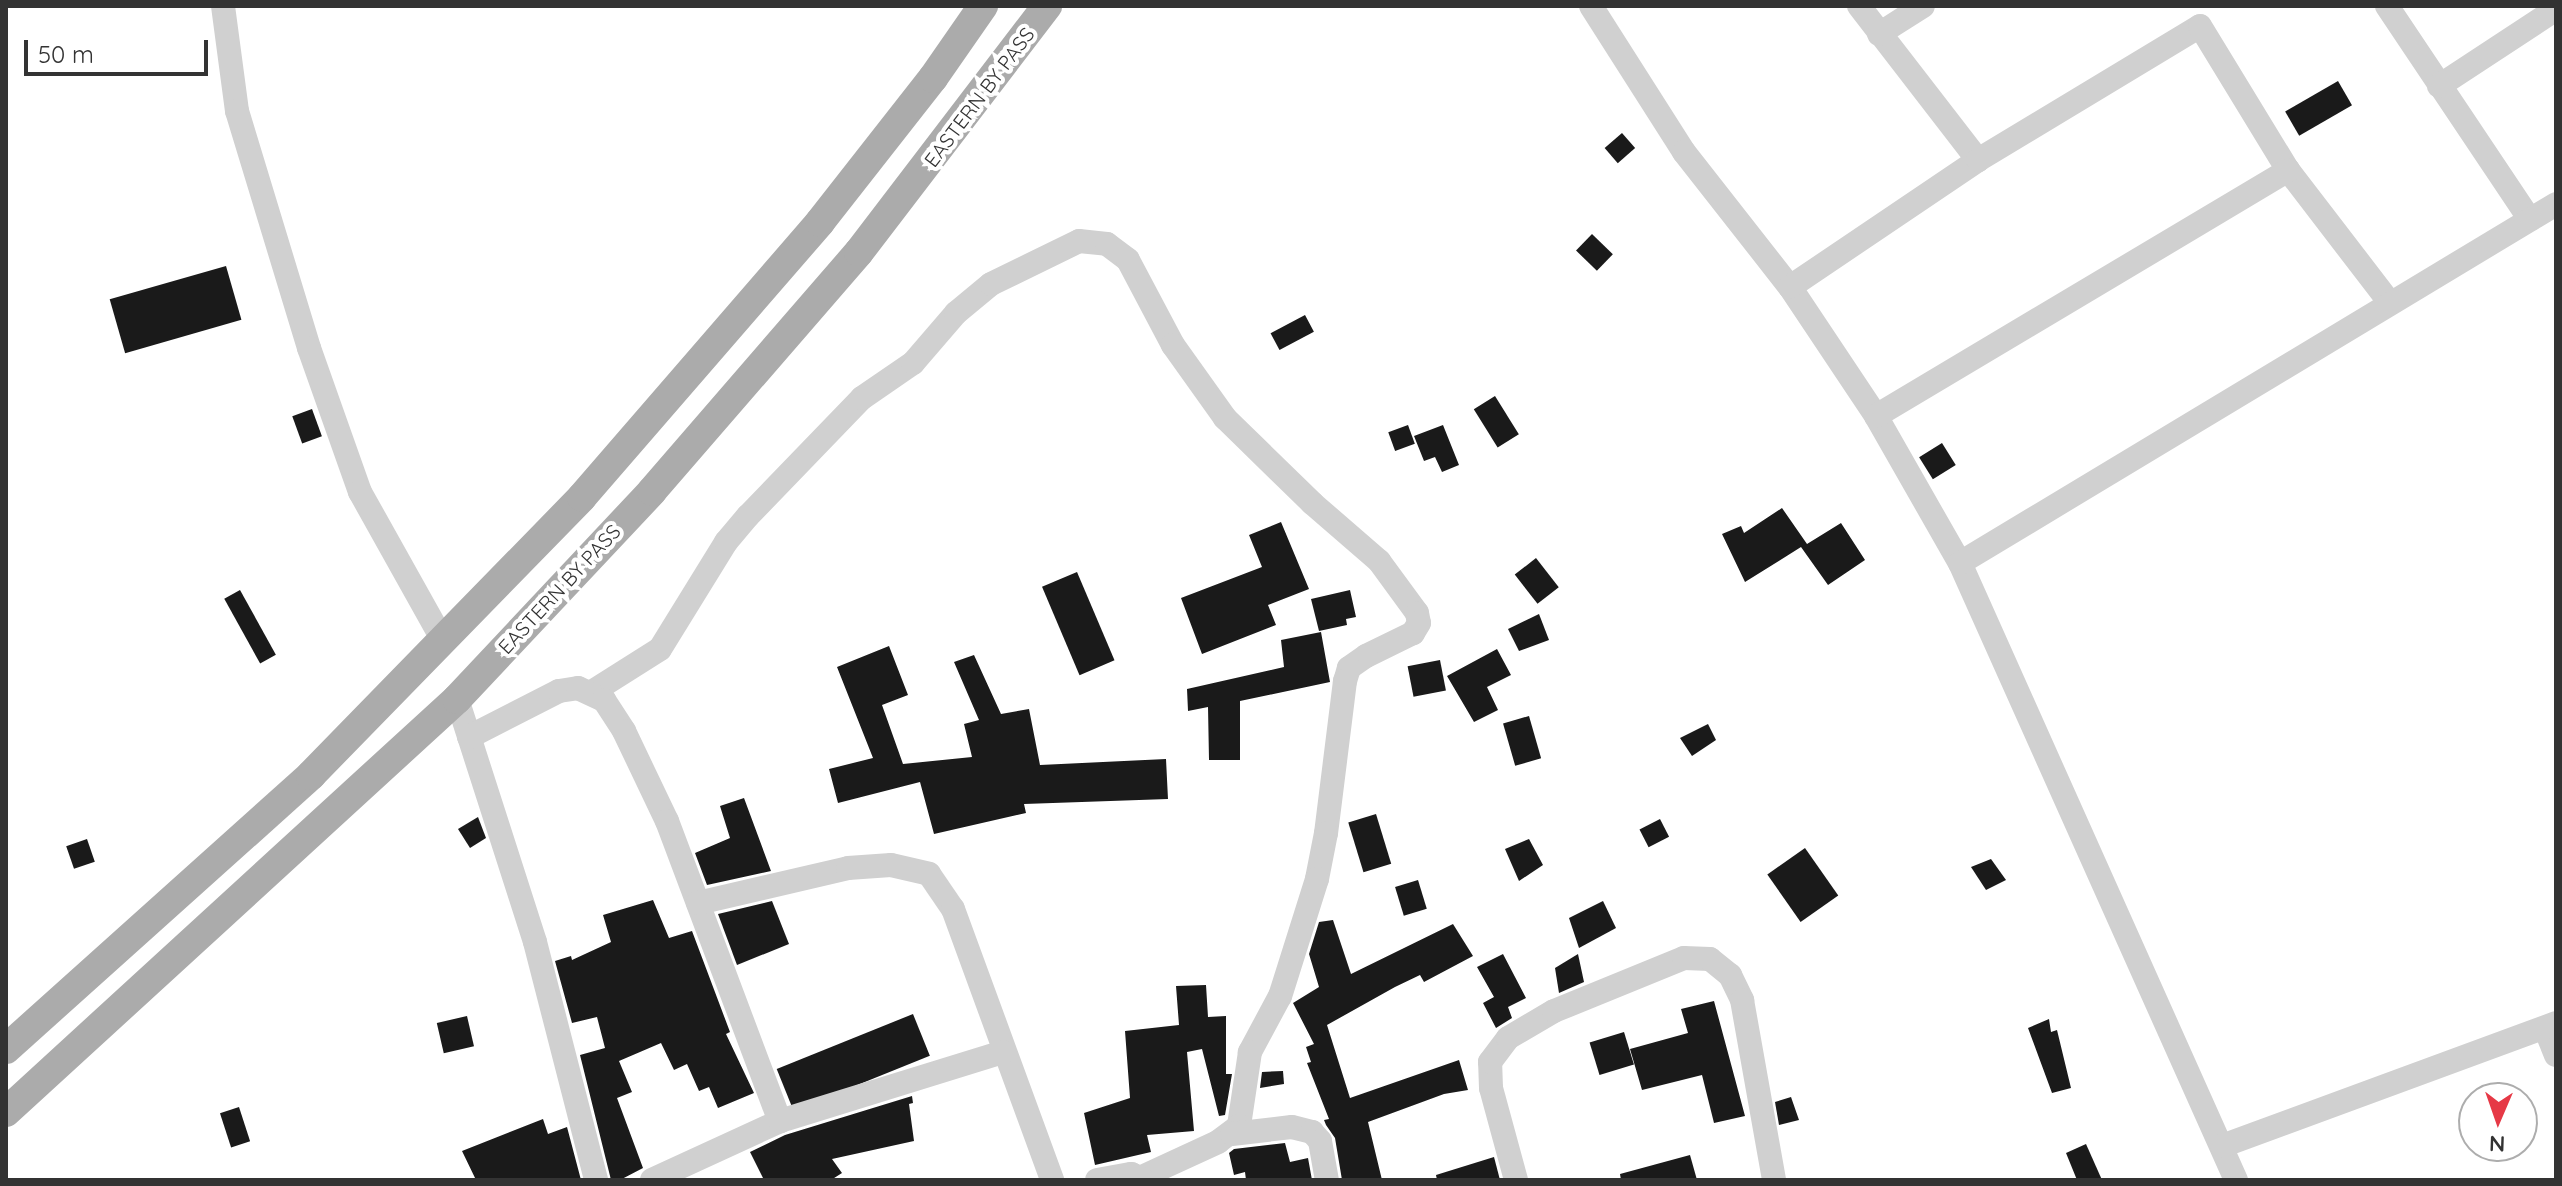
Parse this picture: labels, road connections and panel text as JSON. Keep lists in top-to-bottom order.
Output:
{
  "streets": {
    "main road": ["EASTERN BY PASS"]
  },
  "scale_bar": "50 m",
  "north": "bottom"
}
